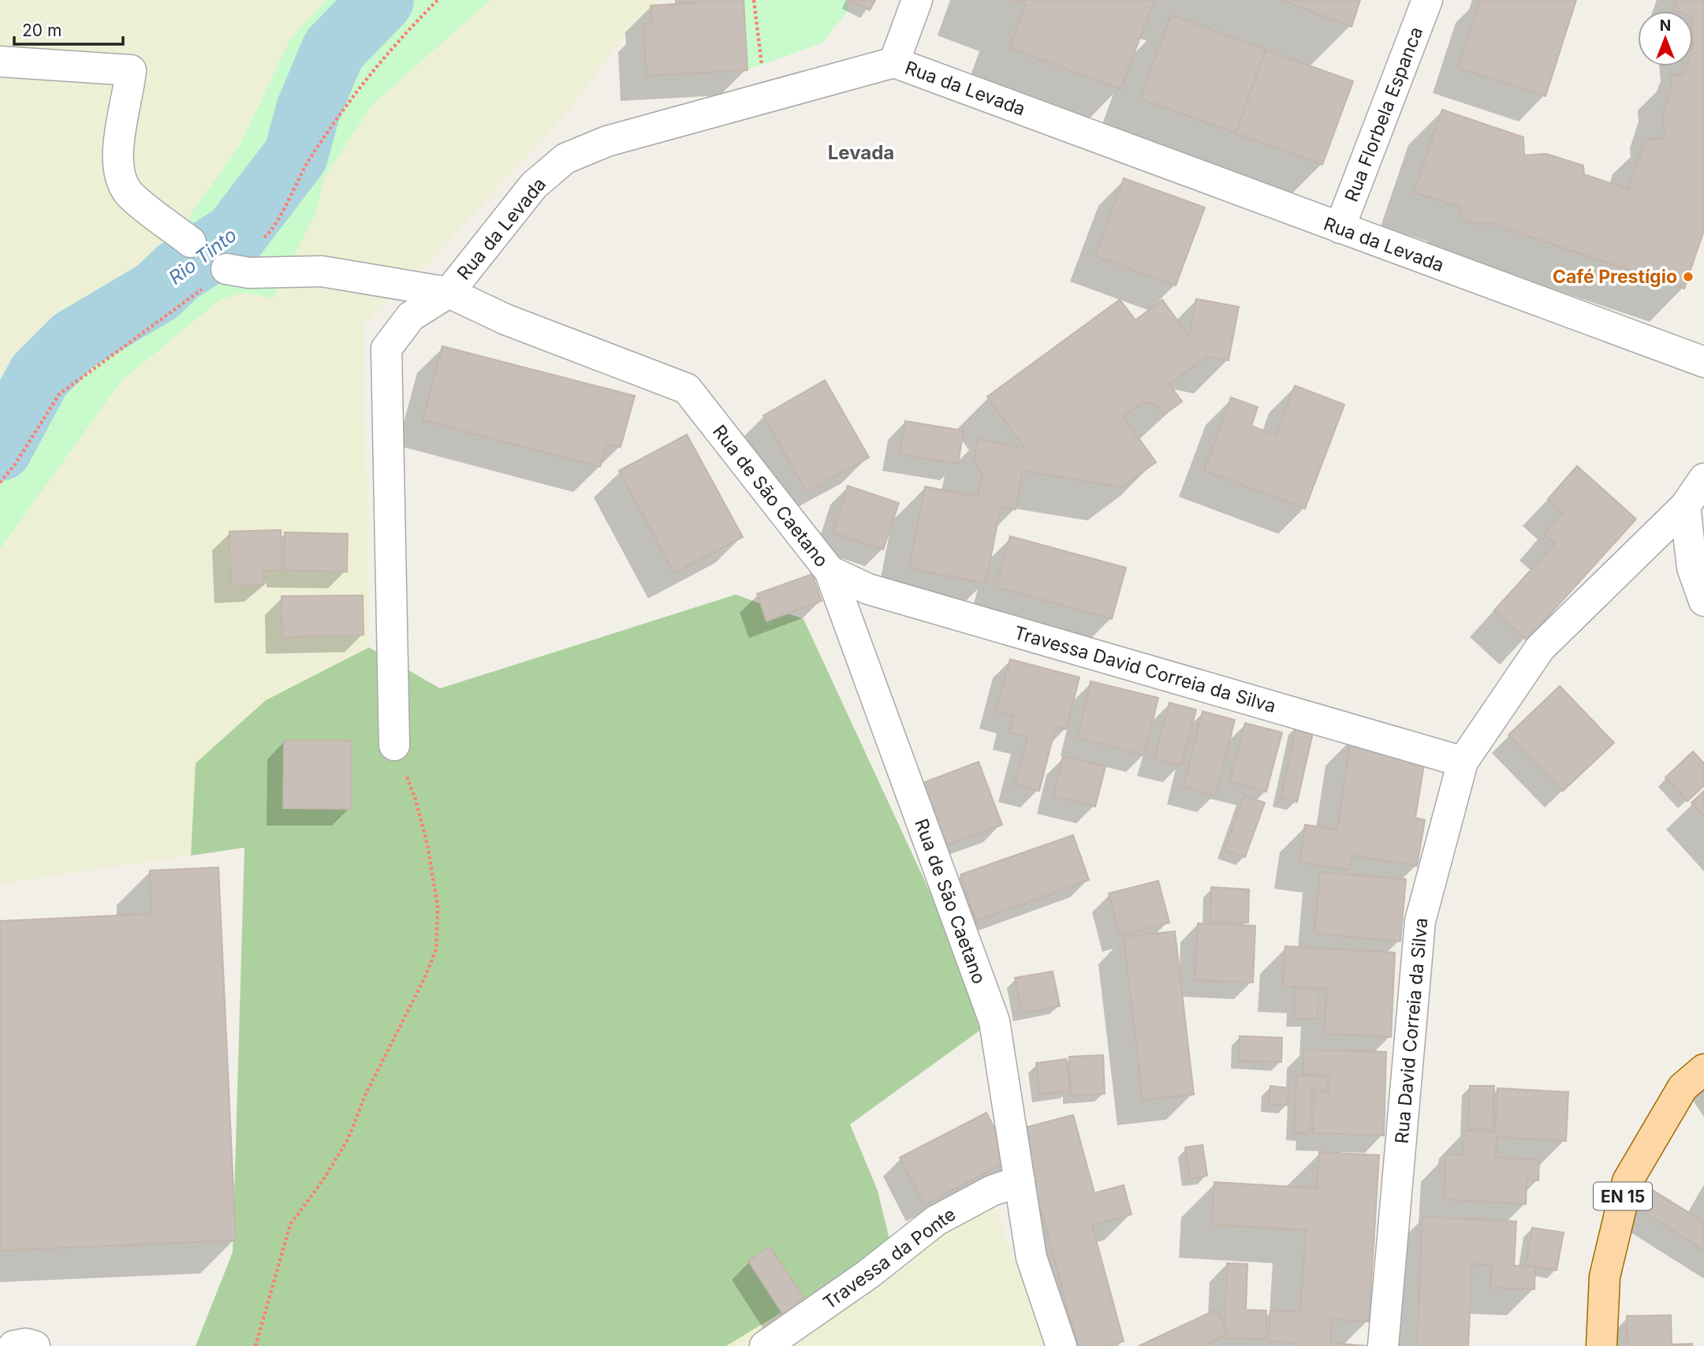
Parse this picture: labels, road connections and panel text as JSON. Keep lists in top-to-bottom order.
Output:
{
  "streets": {
    "main road": ["EN 15"],
    "street": [
      "Rua da Levada",
      "Rua Florbela Espanca",
      "Rua de São Caetano",
      "Travessa David Correia da Silva",
      "Rua David Correia da Silva",
      "Travessa da Ponte"
    ]
  },
  "crossings": [
    ["Rua da Levada", "Rua Florbela Espanca"],
    ["Rua da Levada", "Rua de São Caetano"],
    ["Rua de São Caetano", "Travessa David Correia da Silva"],
    ["Rua de São Caetano", "Travessa da Ponte"],
    ["Travessa David Correia da Silva", "Rua David Correia da Silva"]
  ],
  "districts": ["Levada"],
  "water": ["Rio Tinto"],
  "places": ["Café Prestígio"],
  "scale_bar": "20 m",
  "north": "top"
}
